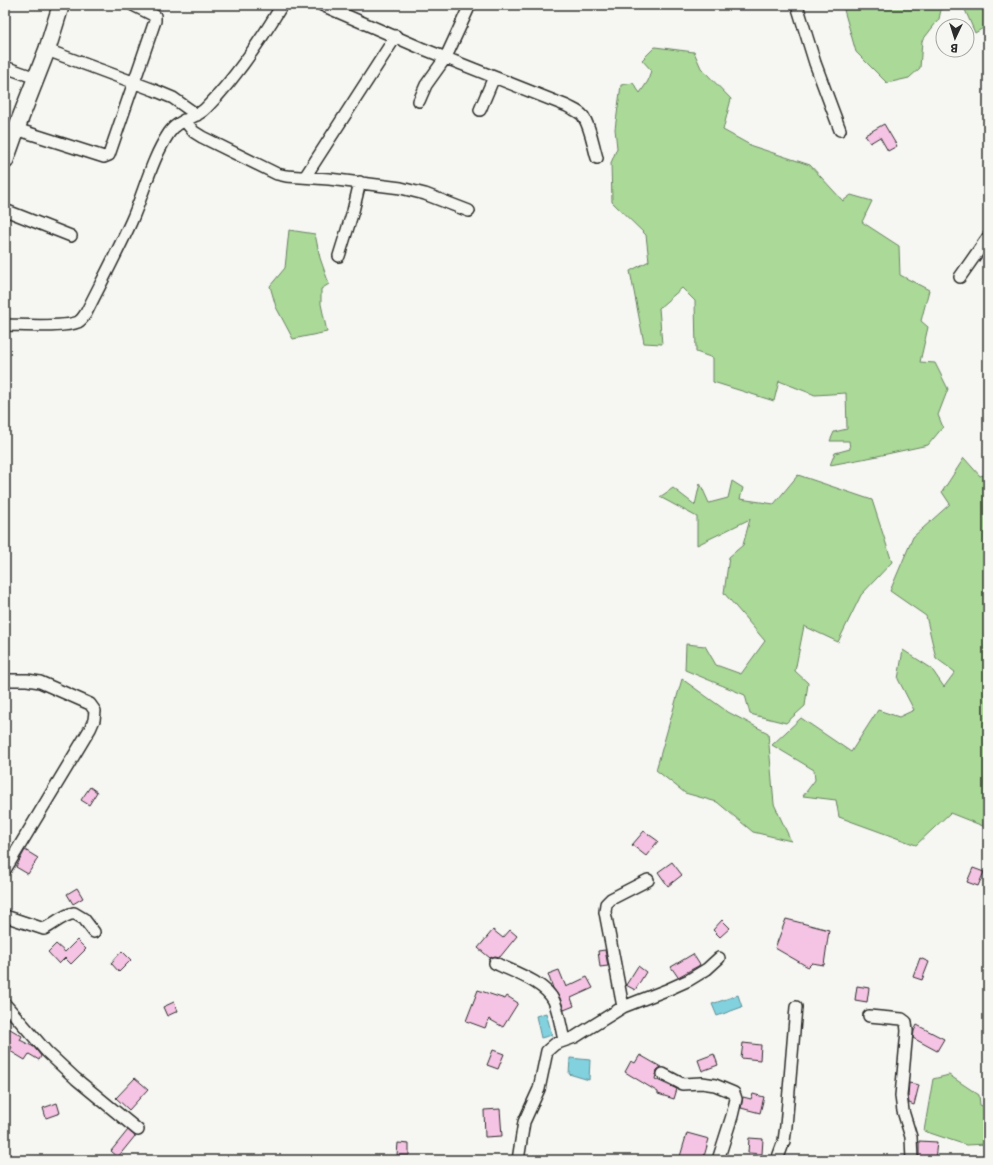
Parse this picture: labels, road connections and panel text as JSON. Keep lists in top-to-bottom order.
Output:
{
  "north": "bottom"
}
